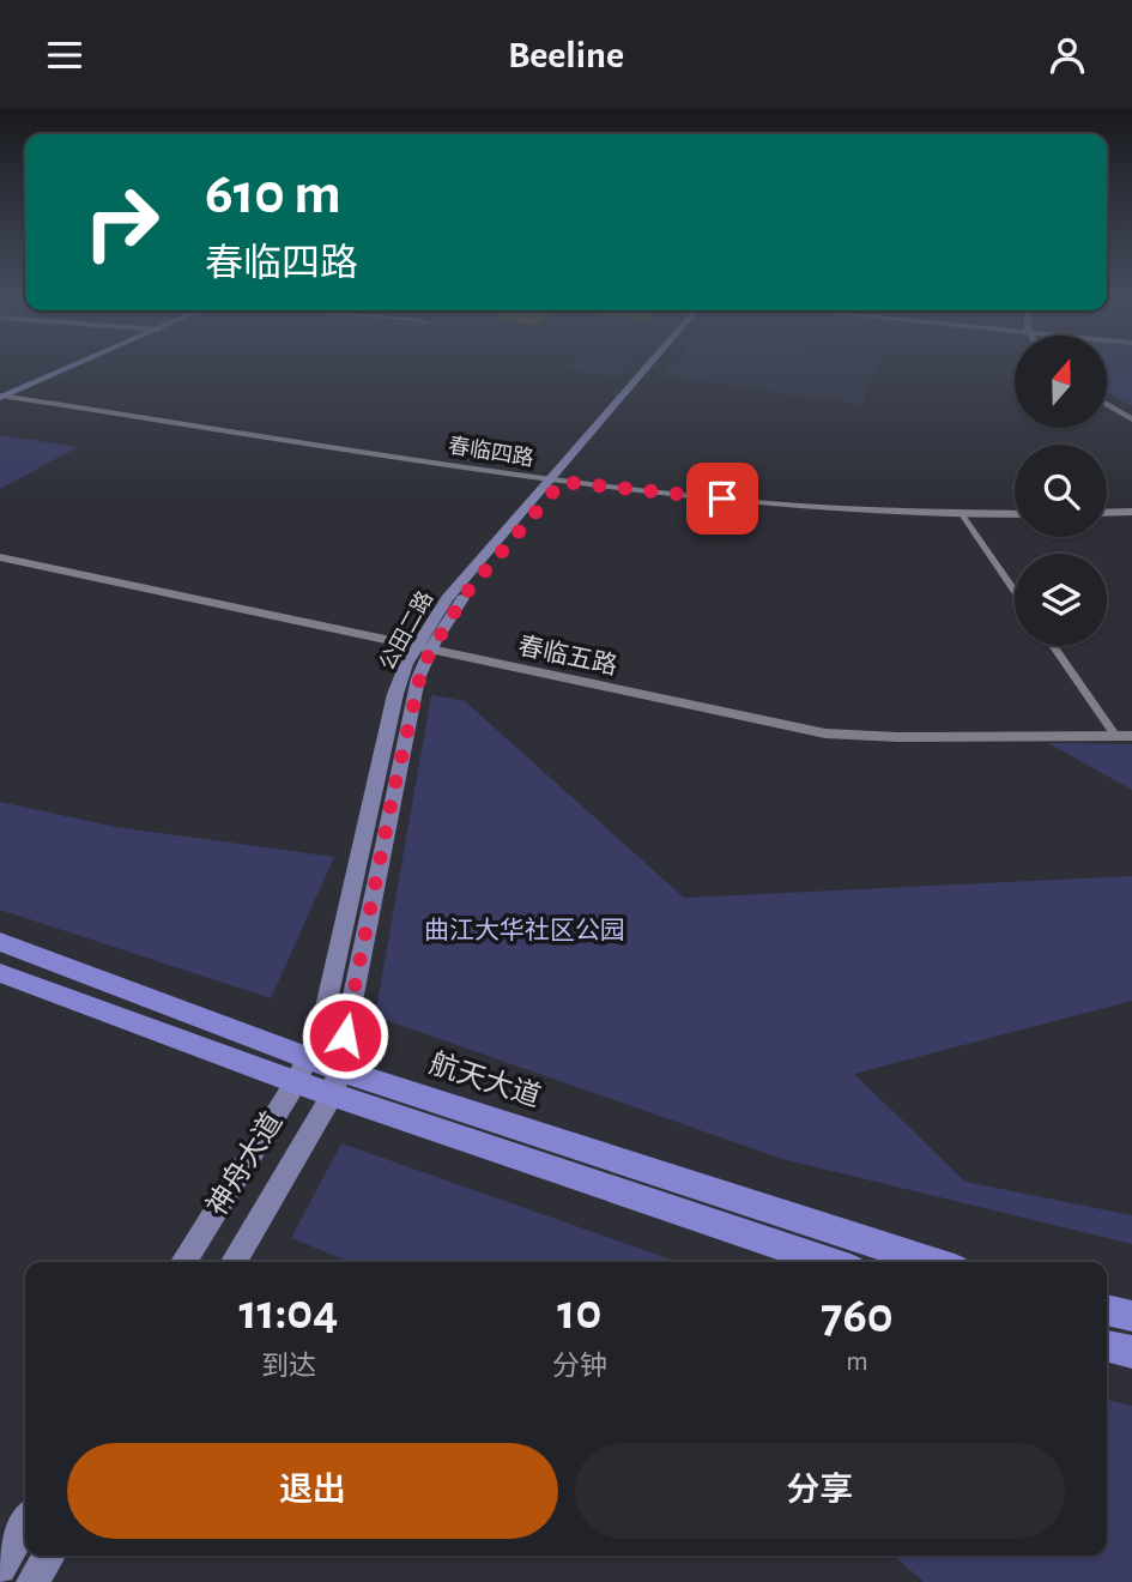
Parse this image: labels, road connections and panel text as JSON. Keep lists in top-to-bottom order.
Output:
{
  "streets": {
    "main road": ["公田二路", "航天大道", "神舟大道"],
    "street": ["春临四路", "春临五路"]
  },
  "crossings": [
    ["春临四路", "公田二路"],
    ["公田二路", "春临五路"],
    ["公田二路", "航天大道"],
    ["公田二路", "神舟大道"],
    ["航天大道", "神舟大道"]
  ],
  "parks": ["曲江大华社区公园"],
  "north": "top",
  "page": {
    "header": "Beeline",
    "turn": ["610 m", "春临四路"],
    "eta": [
      "11:04",
      "到达",
      "10",
      "分钟",
      "760",
      "m"
    ],
    "buttons": ["退出", "分享"]
  }
}
